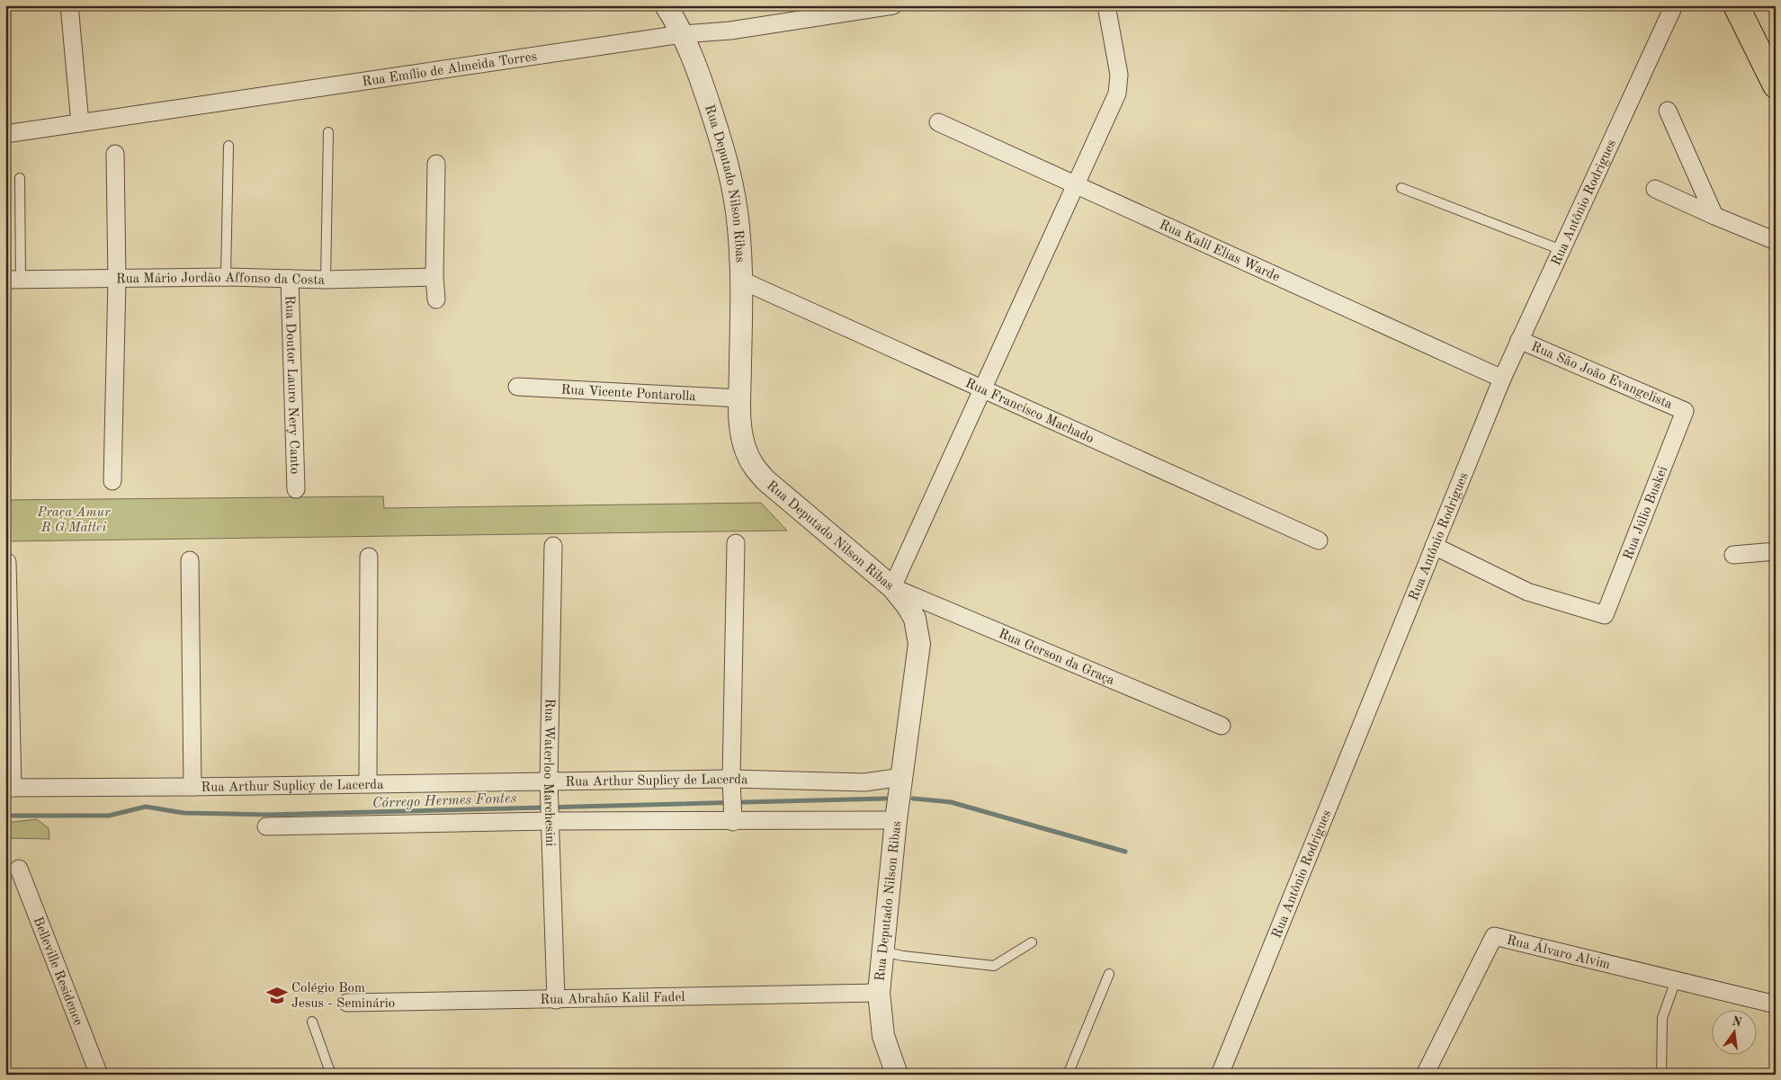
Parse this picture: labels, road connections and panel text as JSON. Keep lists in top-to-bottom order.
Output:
{
  "streets": {
    "street": [
      "Rua Emílio de Almeida Torres",
      "Rua Deputado Nilson Ribas",
      "Rua Antônio Rodrigues",
      "Rua Kalil Elias Warde",
      "Rua Mário Jordão Affonso da Costa",
      "Rua São João Evangelista",
      "Rua Doutor Lauro Nery Canto",
      "Rua Vicente Pontarolla",
      "Rua Francisco Machado",
      "Rua Júlio Buskei",
      "Rua Gerson da Graça",
      "Rua Waterloo Marchesini",
      "Rua Arthur Suplicy de Lacerda",
      "Rua Álvaro Alvim",
      "Belleville Residence",
      "Rua Abrahão Kalil Fadel"
    ]
  },
  "crossings": [
    ["Rua Emílio de Almeida Torres", "Rua Deputado Nilson Ribas"],
    ["Rua Deputado Nilson Ribas", "Rua Vicente Pontarolla"],
    ["Rua Deputado Nilson Ribas", "Rua Francisco Machado"],
    ["Rua Deputado Nilson Ribas", "Rua Gerson da Graça"],
    ["Rua Deputado Nilson Ribas", "Rua Arthur Suplicy de Lacerda"],
    ["Rua Deputado Nilson Ribas", "Rua Abrahão Kalil Fadel"],
    ["Rua Antônio Rodrigues", "Rua Kalil Elias Warde"],
    ["Rua Antônio Rodrigues", "Rua São João Evangelista"],
    ["Rua Antônio Rodrigues", "Rua Júlio Buskei"],
    ["Rua Mário Jordão Affonso da Costa", "Rua Doutor Lauro Nery Canto"],
    ["Rua São João Evangelista", "Rua Júlio Buskei"],
    ["Rua Waterloo Marchesini", "Rua Arthur Suplicy de Lacerda"],
    ["Rua Waterloo Marchesini", "Rua Abrahão Kalil Fadel"]
  ],
  "water": ["Córrego Hermes Fontes"],
  "parks": ["Praça Amur R G Mattei"],
  "places": {
    "school or university": ["Colégio Bom Jesus - Seminário"]
  },
  "north": "top"
}
